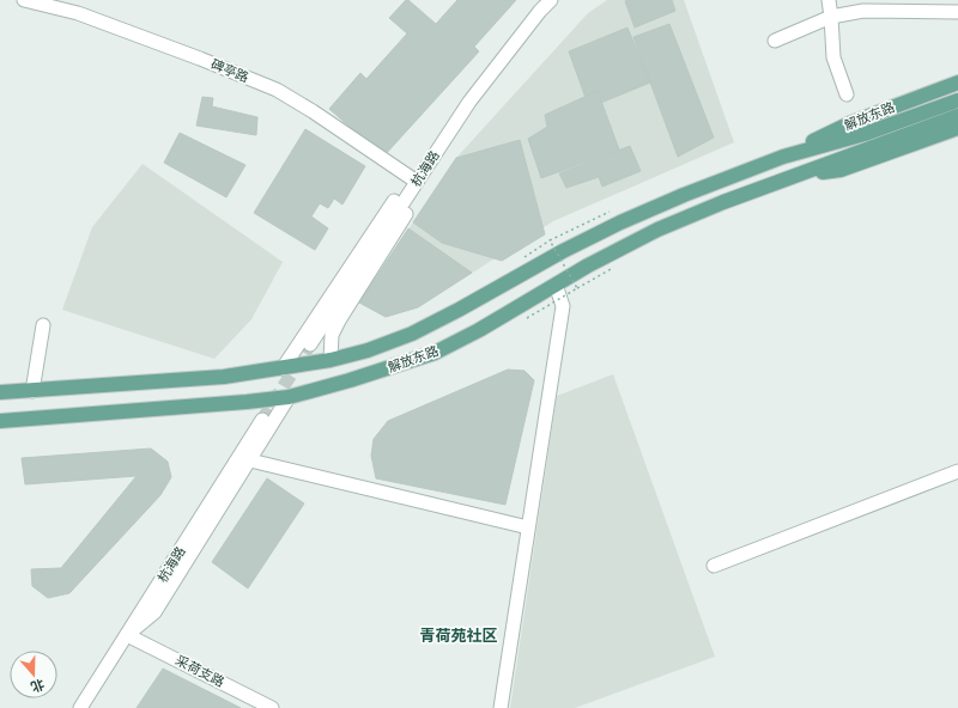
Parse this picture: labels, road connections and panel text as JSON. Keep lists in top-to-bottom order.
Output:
{
  "streets": {
    "main road": ["解放东路"],
    "street": ["碑亭路", "杭海路", "采荷支路"]
  },
  "crossings": [
    ["碑亭路", "杭海路"],
    ["杭海路", "采荷支路"]
  ],
  "districts": ["青荷苑社区"],
  "north": "bottom"
}
